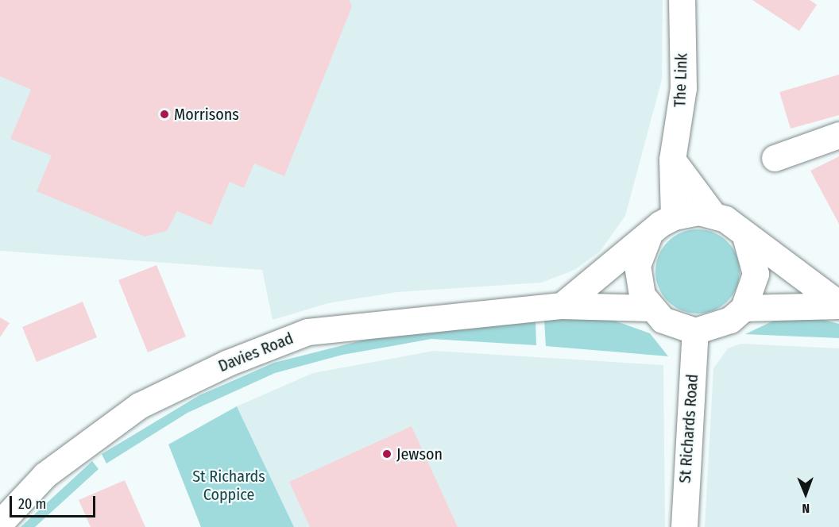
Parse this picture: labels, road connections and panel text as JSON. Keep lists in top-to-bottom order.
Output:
{
  "streets": {
    "street": ["The Link", "Davies Road", "St Richards Road"]
  },
  "crossings": [
    ["The Link", "Davies Road"],
    ["The Link", "St Richards Road"],
    ["Davies Road", "St Richards Road"]
  ],
  "parks": ["St Richards Coppice"],
  "places": ["Morrisons", "Jewson"],
  "scale_bar": "20 m",
  "north": "bottom"
}
